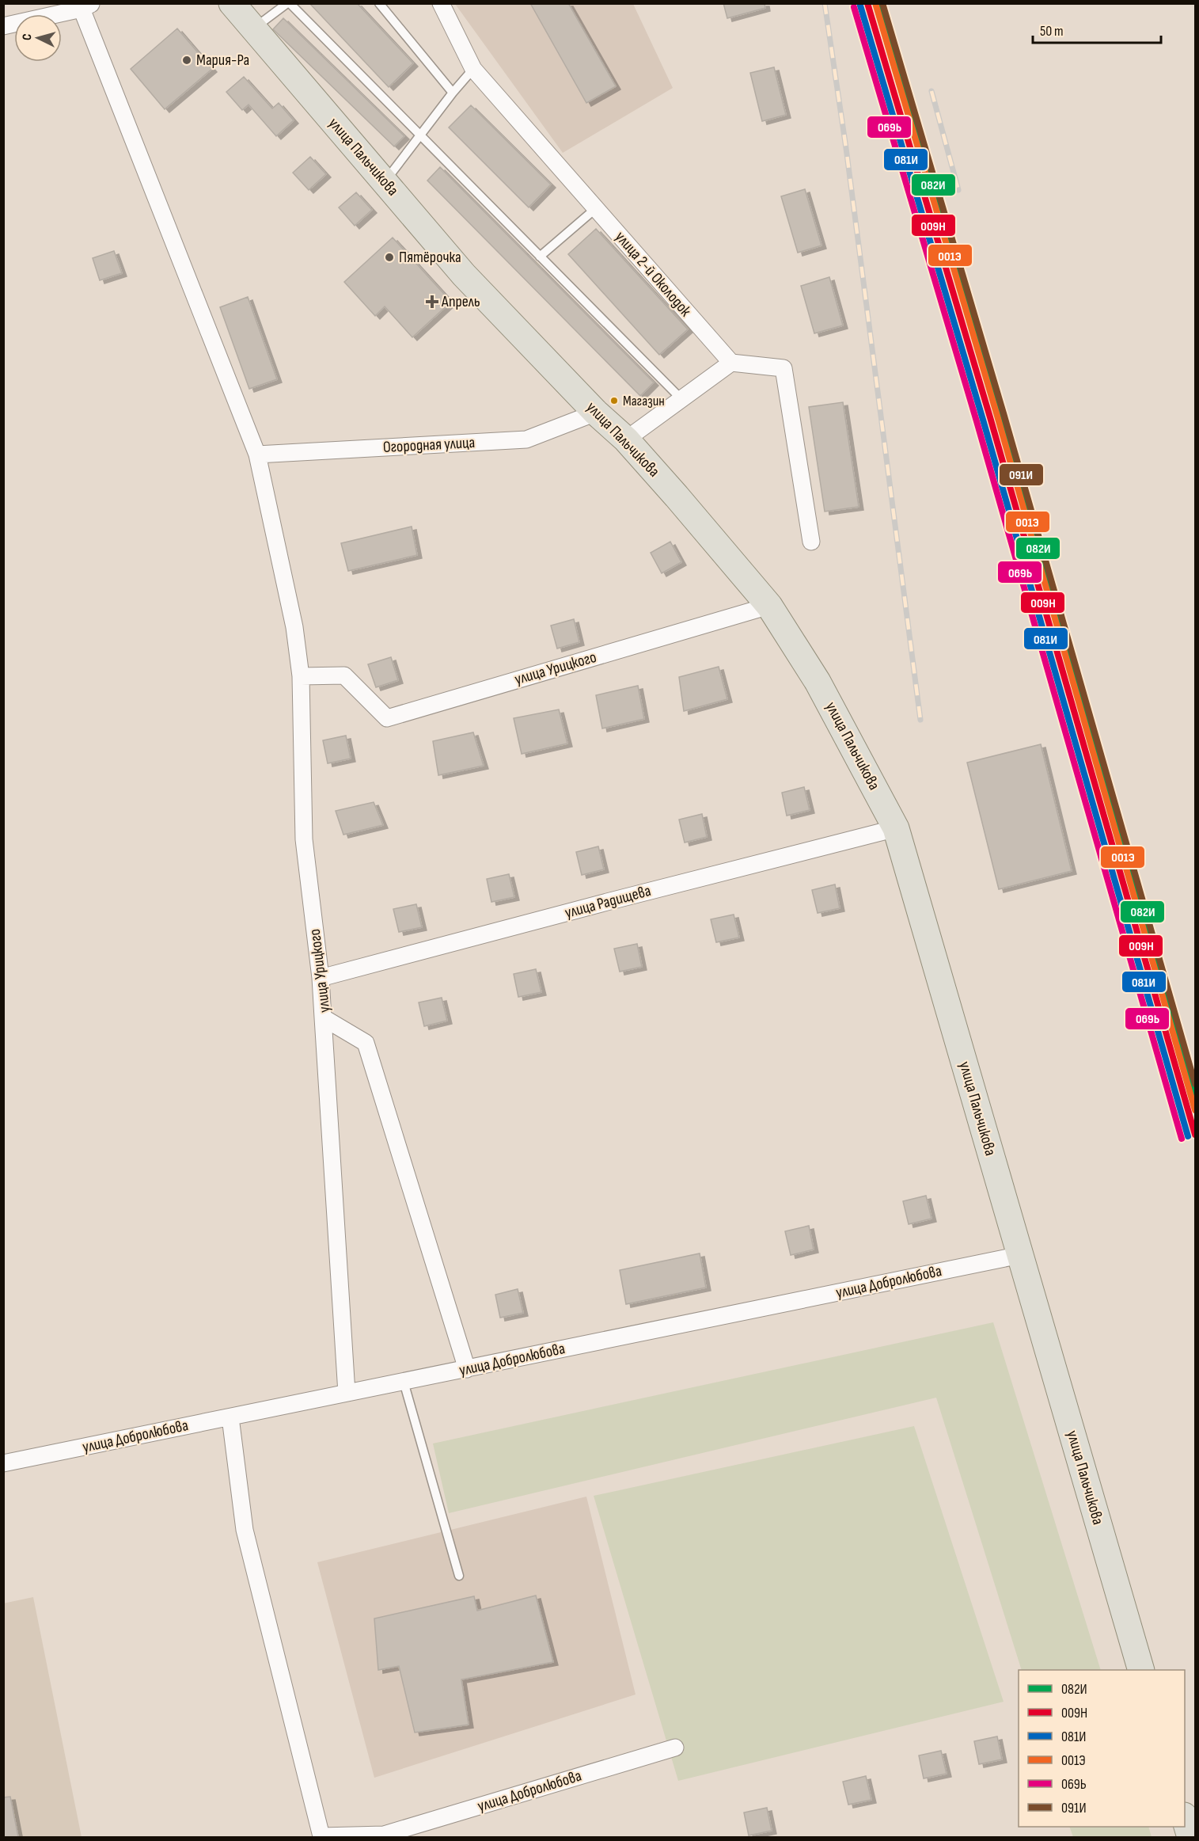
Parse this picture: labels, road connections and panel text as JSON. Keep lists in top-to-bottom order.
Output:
{
  "streets": {
    "main road": ["улица Пальчикова"],
    "street": [
      "улица 2-й Околодок",
      "Огородная улица",
      "улица Урицкого",
      "улица Радищева",
      "улица Добролюбова"
    ]
  },
  "crossings": [
    ["улица Пальчикова", "Огородная улица"],
    ["улица Пальчикова", "улица Урицкого"],
    ["улица Пальчикова", "улица Радищева"],
    ["улица Пальчикова", "улица Добролюбова"],
    ["Огородная улица", "улица Урицкого"],
    ["улица Урицкого", "улица Радищева"],
    ["улица Урицкого", "улица Добролюбова"]
  ],
  "places": {
    "other": ["Мария-Ра", "Пятёрочка", "Магазин"],
    "health": ["Апрель"]
  },
  "lines": [
    "transit line 082И",
    "transit line 009Н",
    "transit line 001Э",
    "transit line 091И",
    "transit line 081И",
    "transit line 069Ь"
  ],
  "legend": [
    "082И",
    "009Н",
    "081И",
    "001Э",
    "069Ь",
    "091И"
  ],
  "scale_bar": "50 m",
  "north": "left"
}
